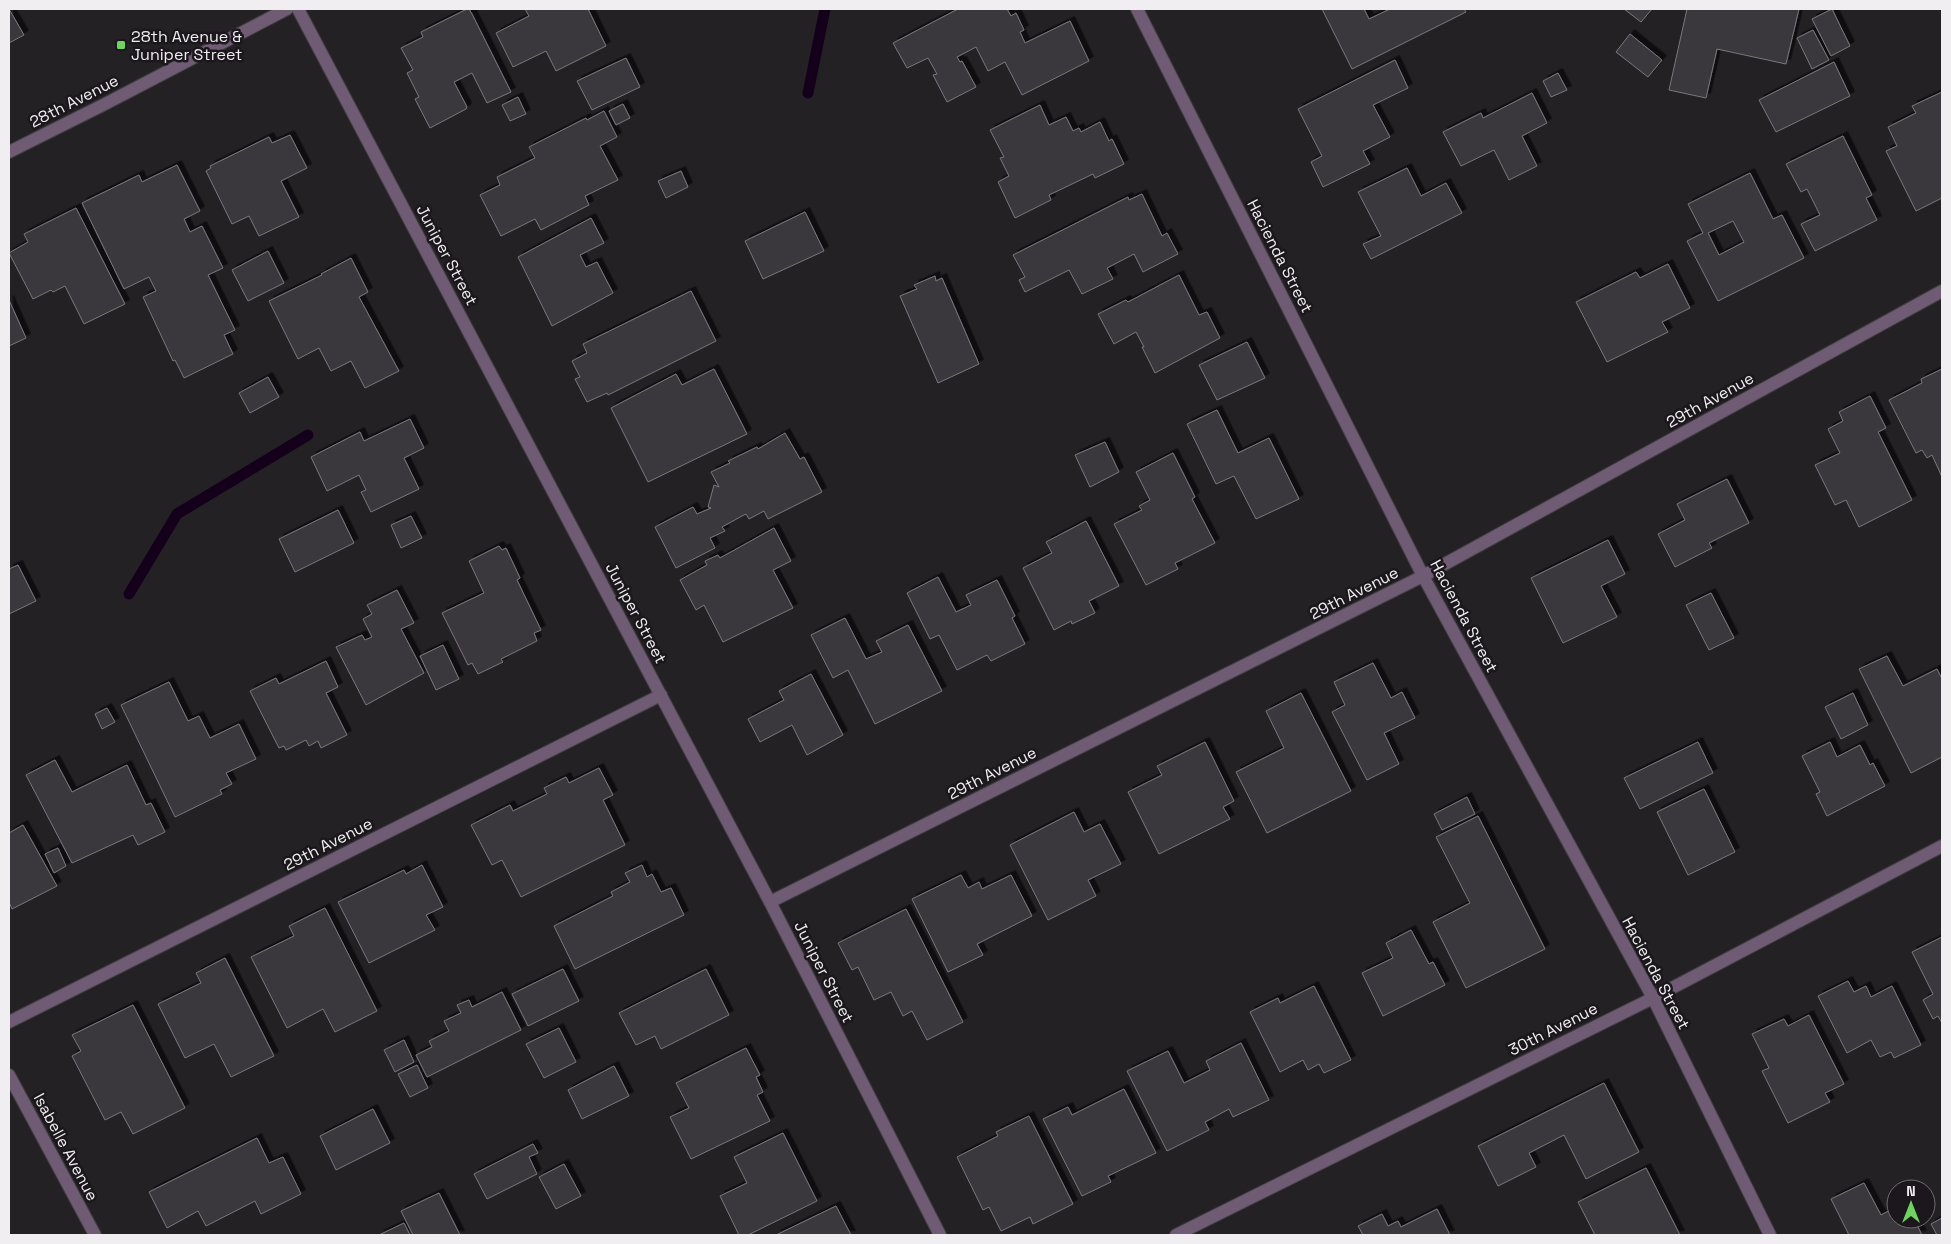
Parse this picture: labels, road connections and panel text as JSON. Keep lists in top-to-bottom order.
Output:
{
  "streets": {
    "street": [
      "28th Avenue",
      "Juniper Street",
      "Hacienda Street",
      "29th Avenue",
      "30th Avenue",
      "Isabelle Avenue"
    ]
  },
  "crossings": [
    ["Juniper Street", "29th Avenue"],
    ["Hacienda Street", "29th Avenue"],
    ["Hacienda Street", "30th Avenue"]
  ],
  "places": {
    "transit": ["28th Avenue & Juniper Street"]
  },
  "north": "top"
}
